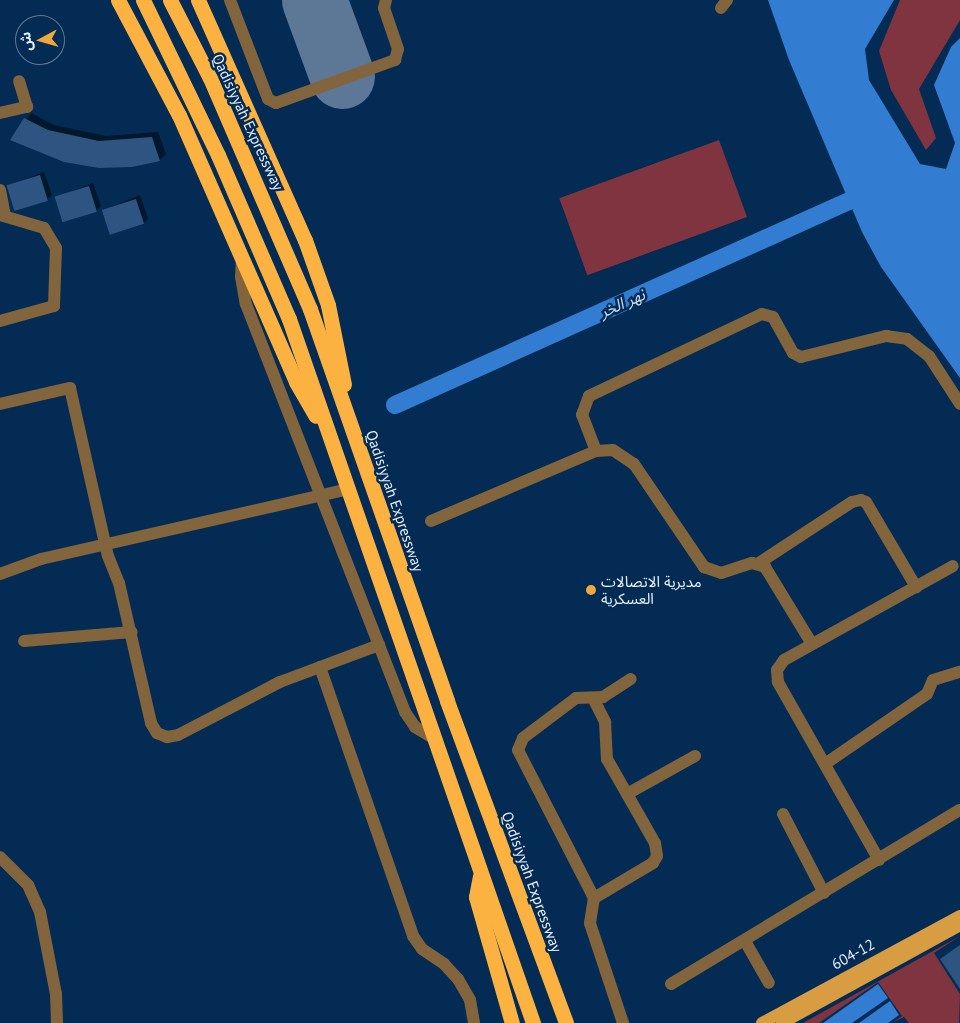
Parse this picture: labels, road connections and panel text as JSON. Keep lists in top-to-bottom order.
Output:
{
  "streets": {
    "highway": ["Qadisiyyah Expressway"],
    "main road": ["604-12"]
  },
  "water": ["نهر الخر"],
  "places": ["مديرية الاتصالات العسكرية"],
  "north": "left"
}
